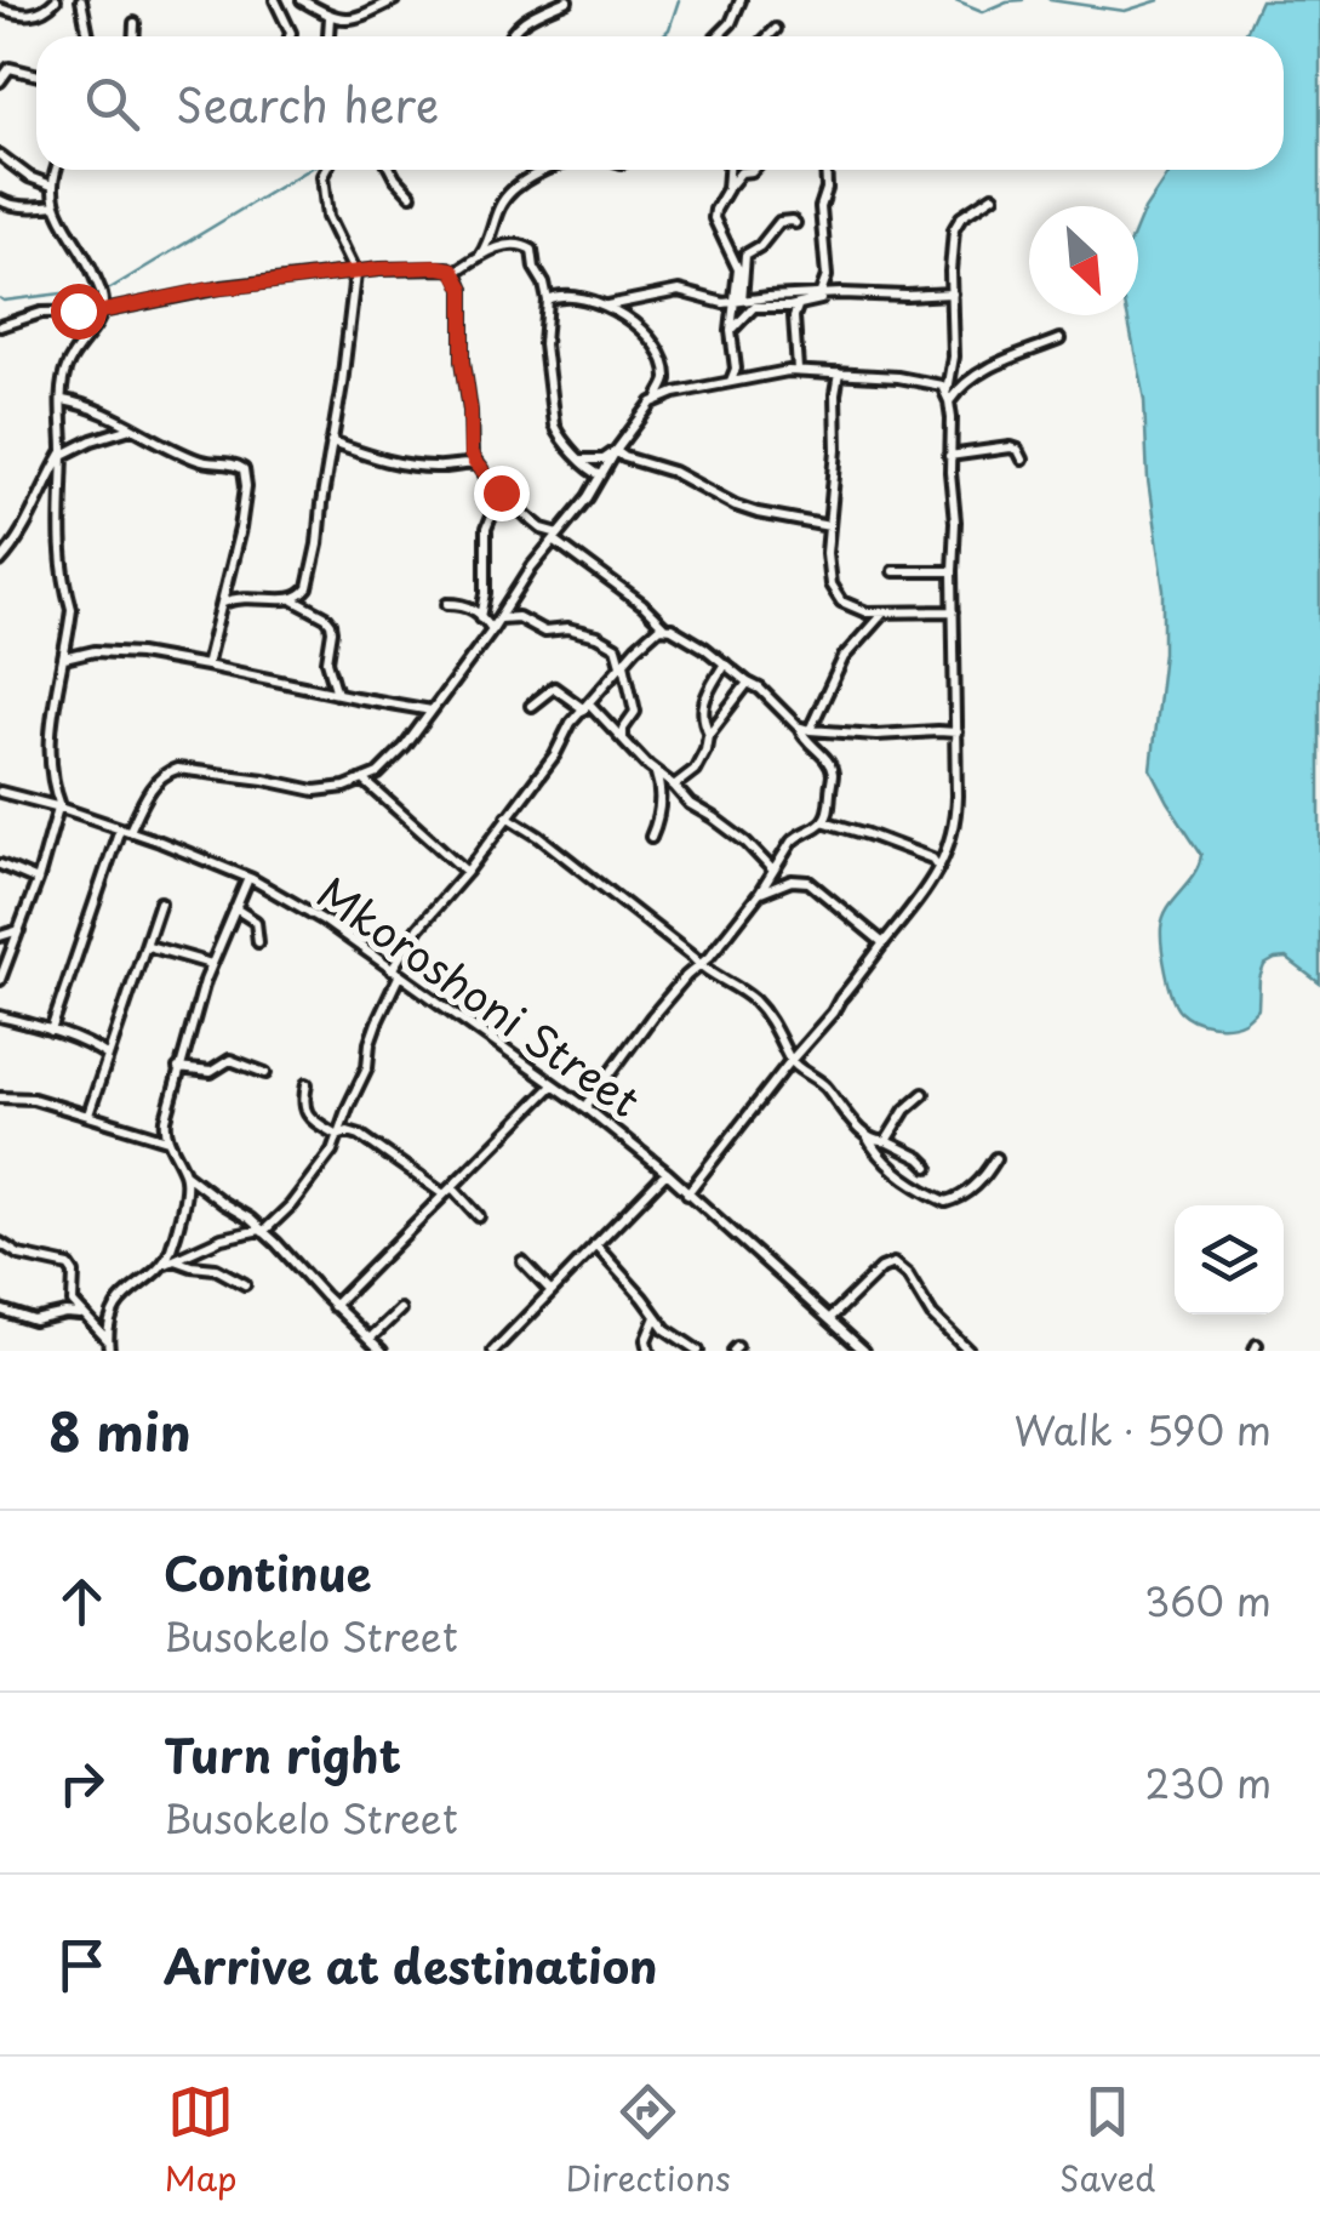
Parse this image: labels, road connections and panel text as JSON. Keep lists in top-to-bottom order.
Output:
{
  "streets": {
    "street": ["Mkoroshoni Street"]
  },
  "north": "bottom right",
  "page": {
    "search": "Search here",
    "heading": ["8 min", "Walk · 590 m"],
    "list": [
      ["Continue", "Busokelo Street", "360 m"],
      ["Turn right", "Busokelo Street", "230 m"],
      "Arrive at destination"
    ],
    "nav": ["Map", "Directions", "Saved"]
  }
}
